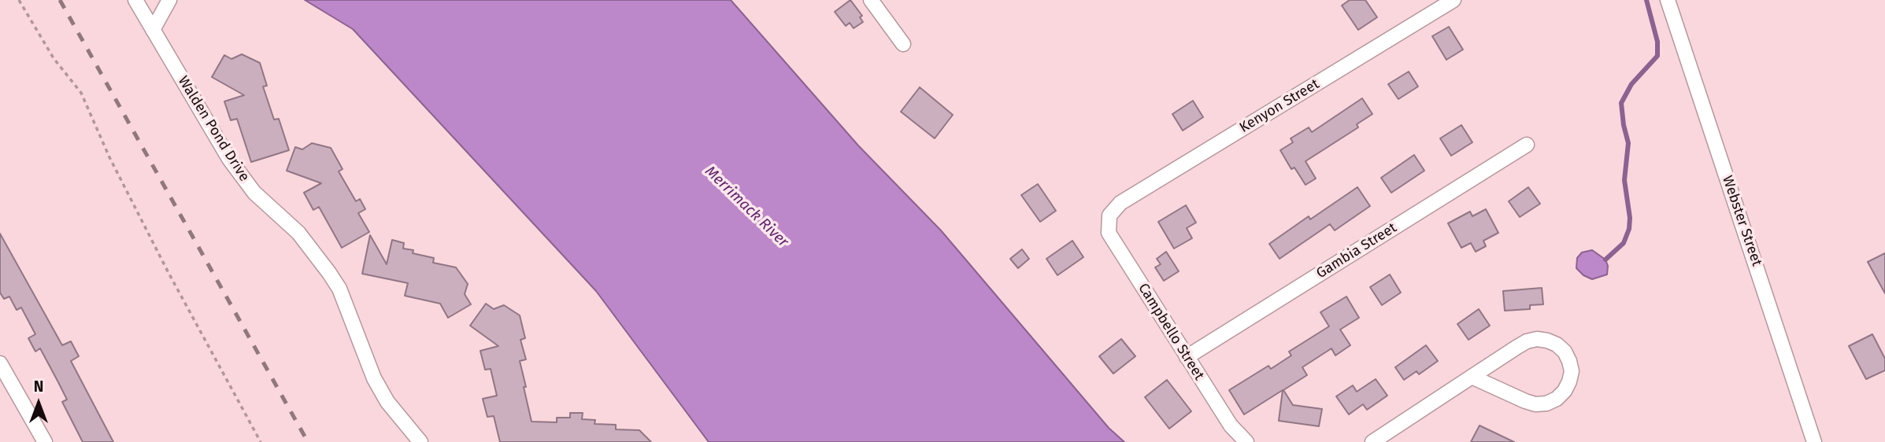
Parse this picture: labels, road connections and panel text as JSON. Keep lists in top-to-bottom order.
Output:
{
  "streets": {
    "street": [
      "Kenyon Street",
      "Walden Pond Drive",
      "Webster Street",
      "Gambia Street",
      "Campbello Street"
    ]
  },
  "crossings": [
    ["Kenyon Street", "Campbello Street"],
    ["Gambia Street", "Campbello Street"]
  ],
  "water": ["Merrimack River"],
  "north": "top"
}
